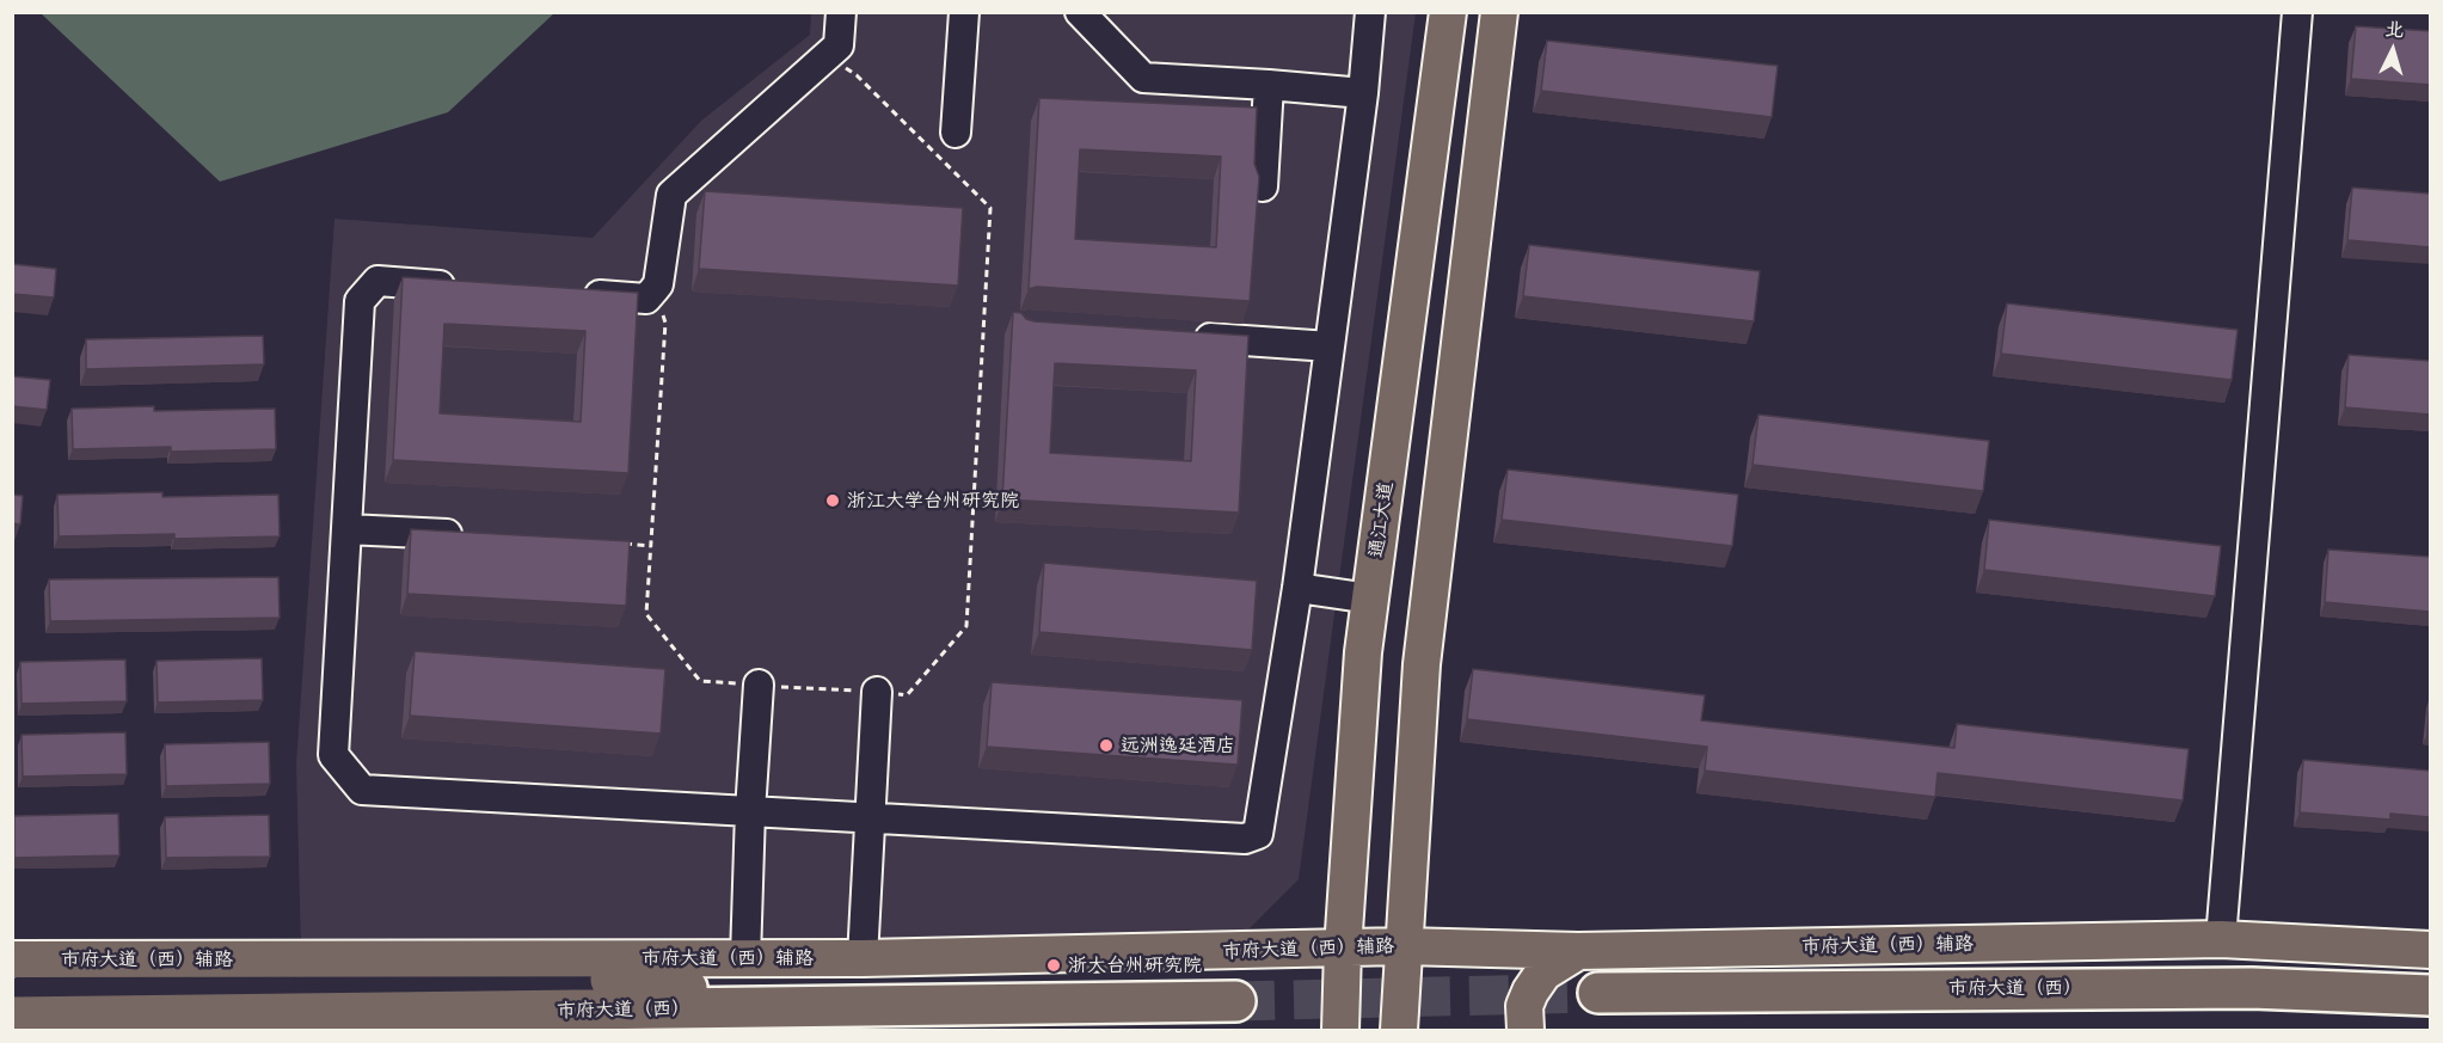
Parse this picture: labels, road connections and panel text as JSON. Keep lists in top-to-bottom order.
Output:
{
  "streets": {
    "highway": ["市府大道（西）"],
    "main road": ["通江大道", "市府大道（西）辅路"]
  },
  "crossings": [
    ["通江大道", "市府大道（西）辅路"]
  ],
  "places": ["浙江大学台州研究院", "远洲逸廷酒店", "浙大台州研究院"],
  "north": "top"
}
